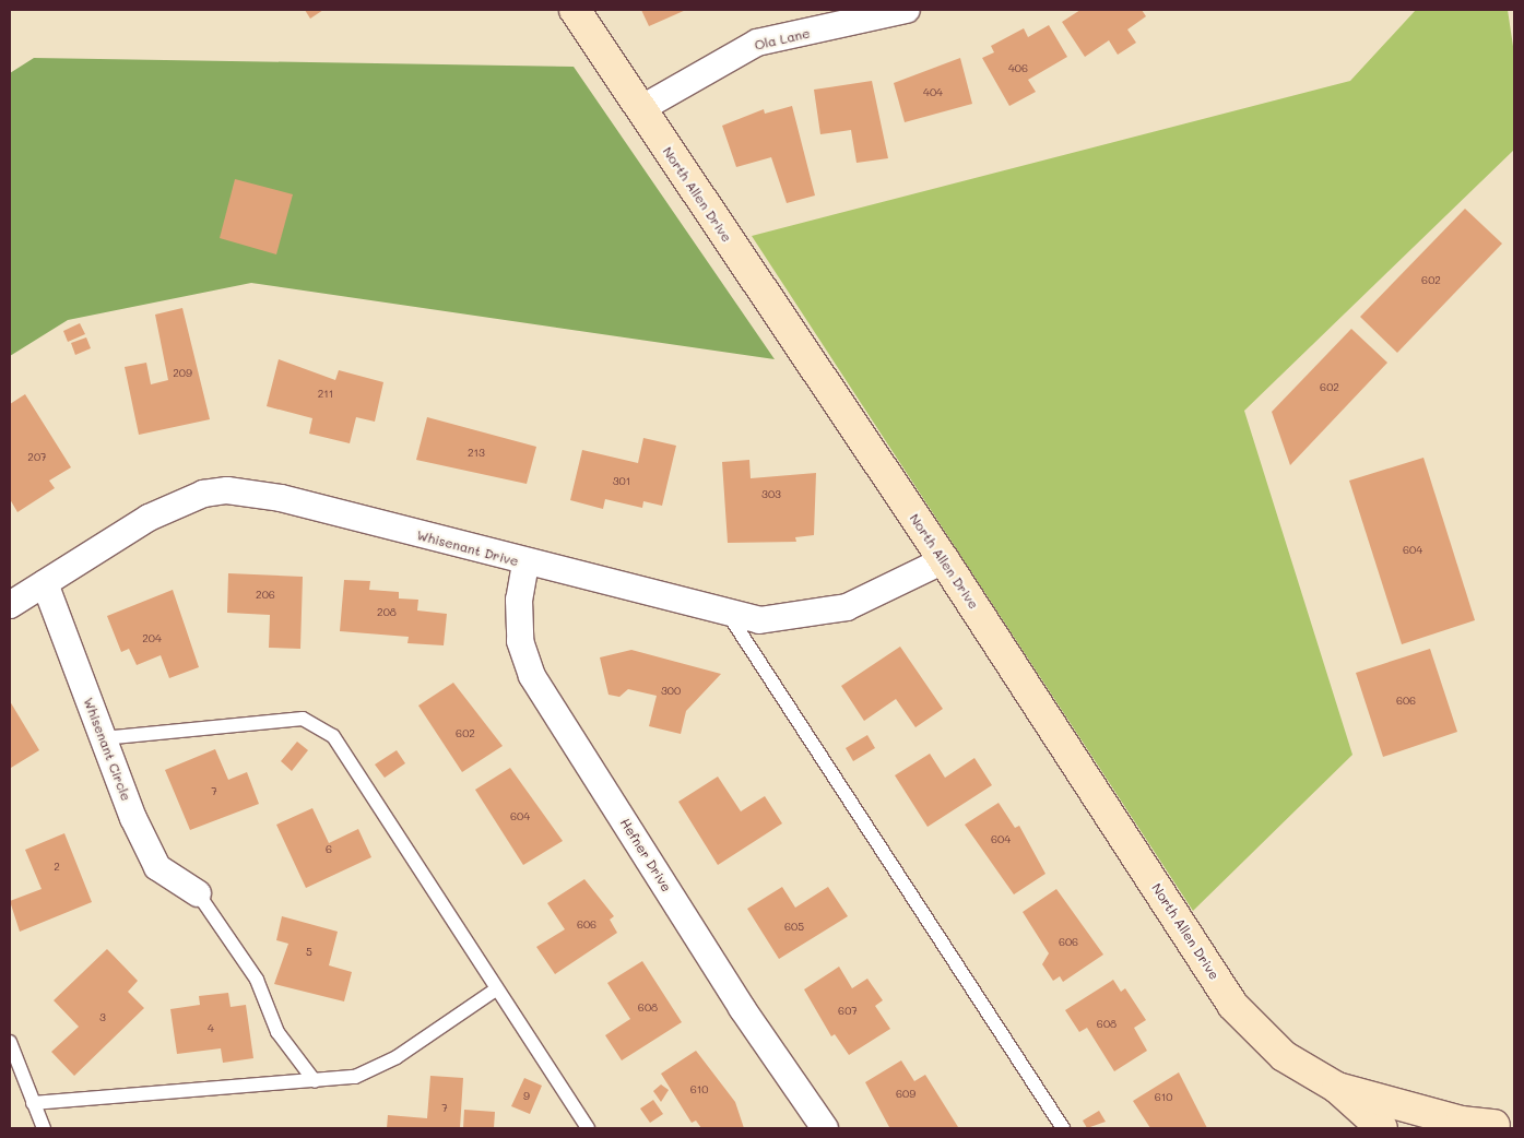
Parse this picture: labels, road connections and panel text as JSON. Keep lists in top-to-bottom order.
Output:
{
  "streets": {
    "street": [
      "Ola Lane",
      "North Allen Drive",
      "Whisenant Drive",
      "Whisenant Circle",
      "Hefner Drive"
    ]
  },
  "crossings": [
    ["Ola Lane", "North Allen Drive"],
    ["North Allen Drive", "Whisenant Drive"],
    ["Whisenant Drive", "Whisenant Circle"],
    ["Whisenant Drive", "Hefner Drive"]
  ],
  "house_numbers": [
    "406",
    "404",
    "602",
    "209",
    "602",
    "211",
    "213",
    "207",
    "301",
    "303",
    "604",
    "206",
    "208",
    "204",
    "300",
    "606",
    "602",
    "7",
    "604",
    "604",
    "6",
    "2",
    "606",
    "605",
    "606",
    "5",
    "608",
    "607",
    "3",
    "608",
    "4",
    "610",
    "609",
    "9",
    "610",
    "7"
  ]
}
